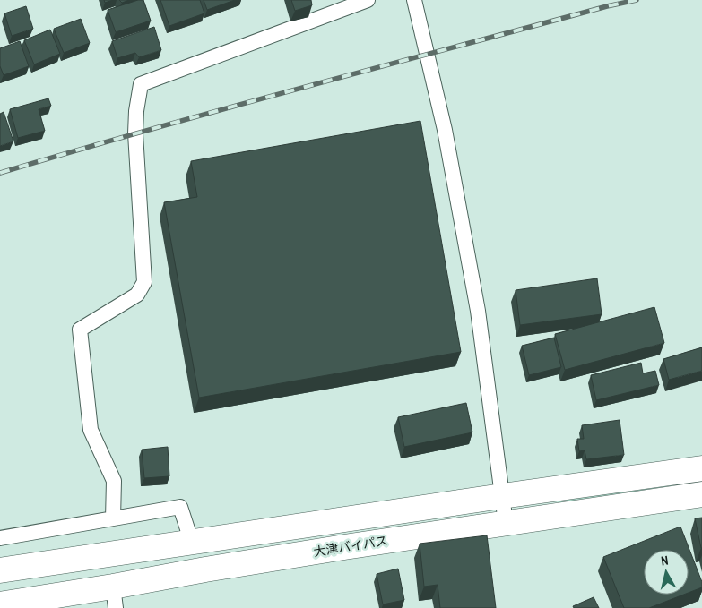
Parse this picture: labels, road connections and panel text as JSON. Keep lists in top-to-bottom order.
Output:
{
  "streets": {
    "highway": ["大津バイパス"]
  },
  "north": "top"
}
